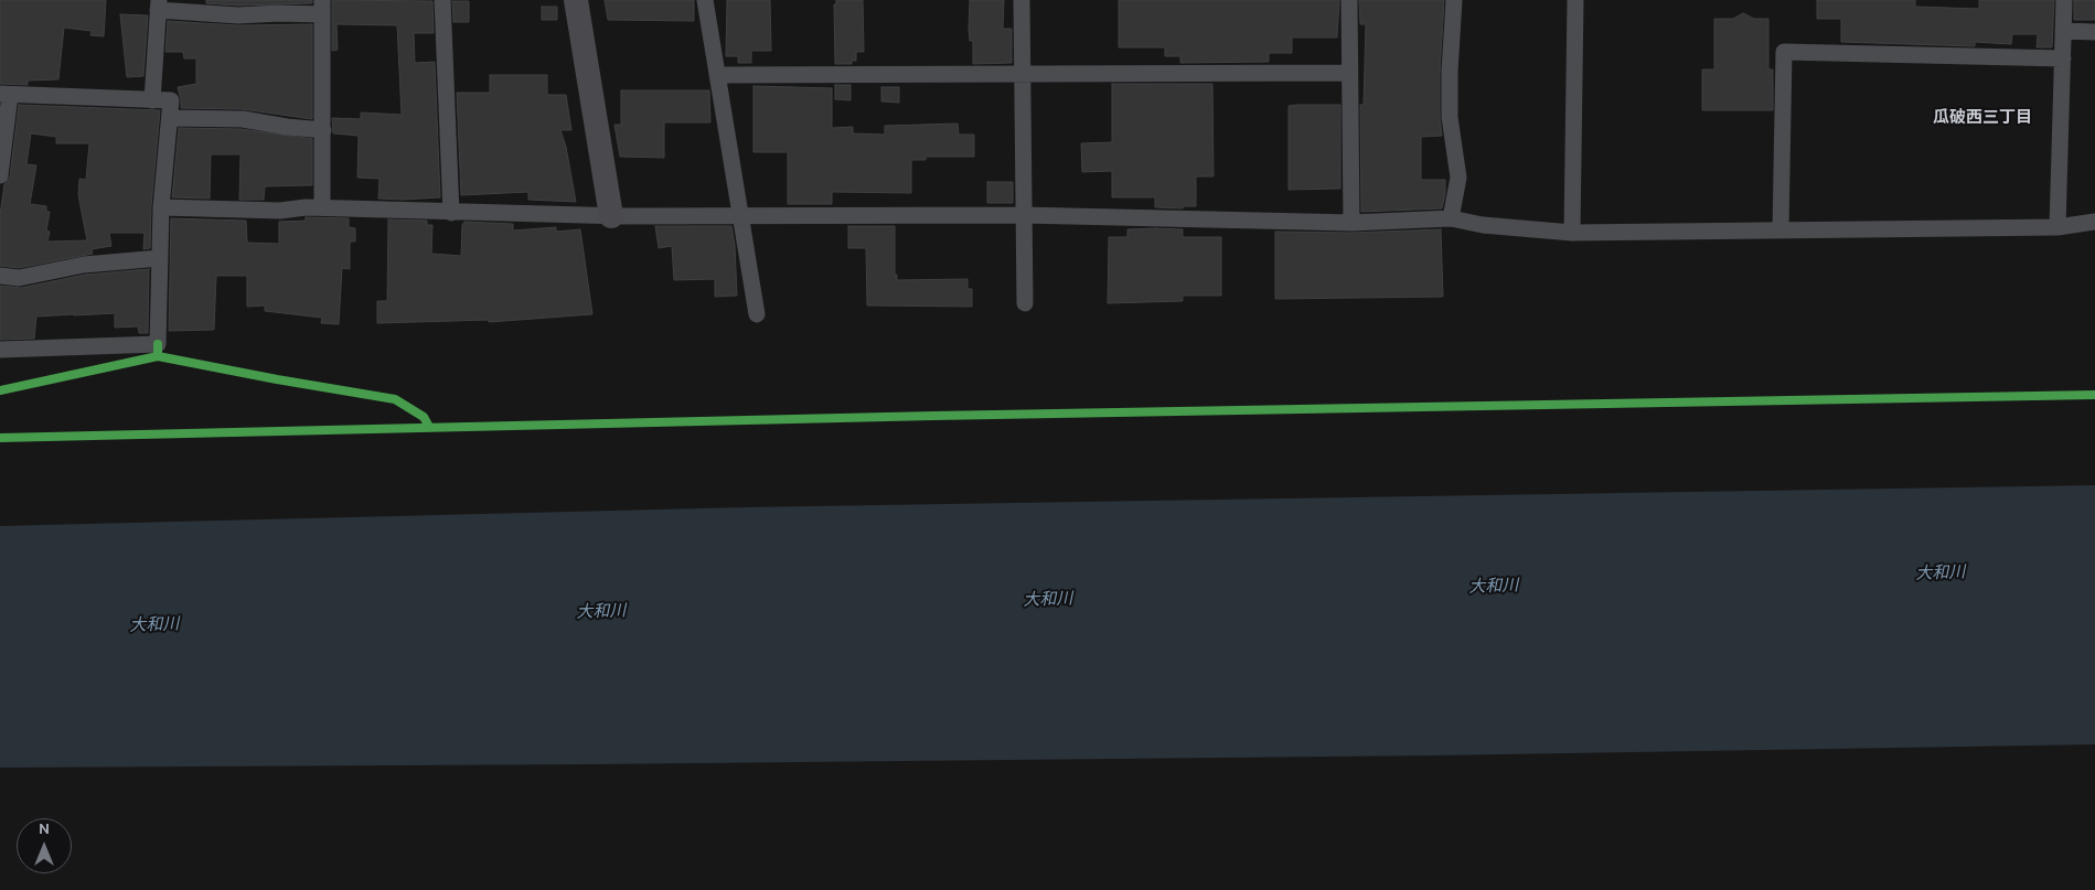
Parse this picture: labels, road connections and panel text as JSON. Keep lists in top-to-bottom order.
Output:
{
  "districts": ["瓜破西三丁目"],
  "water": ["大和川"],
  "north": "top"
}
